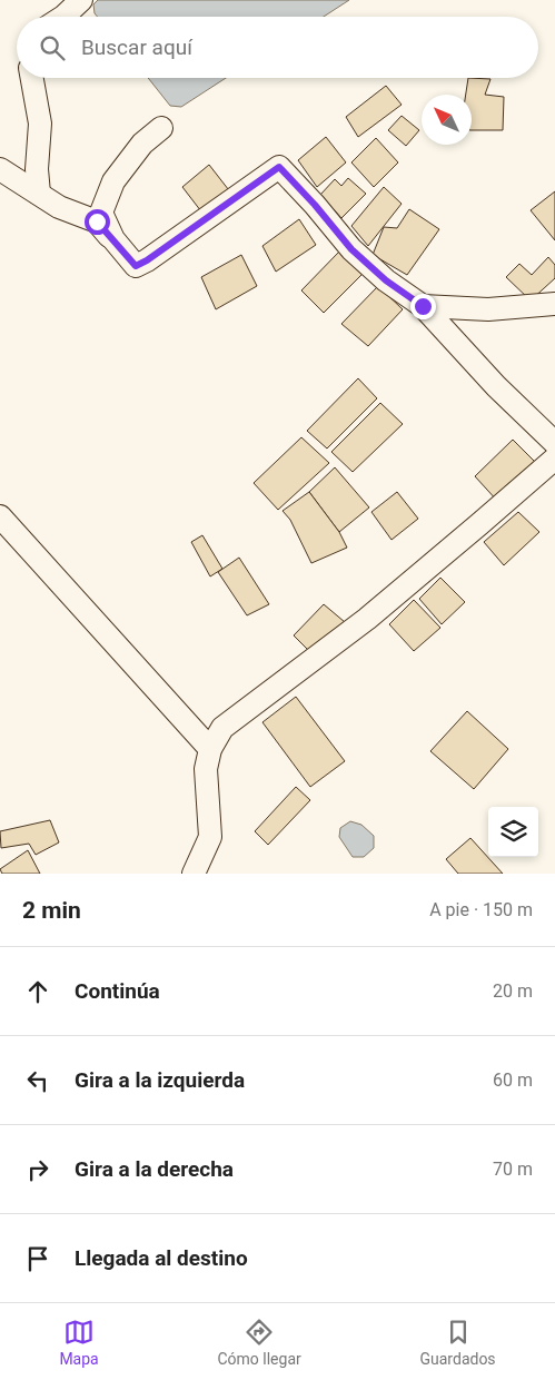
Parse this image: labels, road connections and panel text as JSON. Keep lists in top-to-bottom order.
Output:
{
  "north": "top left",
  "page": {
    "search": "Buscar aquí",
    "heading": ["2 min", "A pie · 150 m"],
    "list": [
      ["Continúa", "20 m"],
      ["Gira a la izquierda", "60 m"],
      ["Gira a la derecha", "70 m"],
      "Llegada al destino"
    ],
    "nav": ["Mapa", "Cómo llegar", "Guardados"]
  }
}
